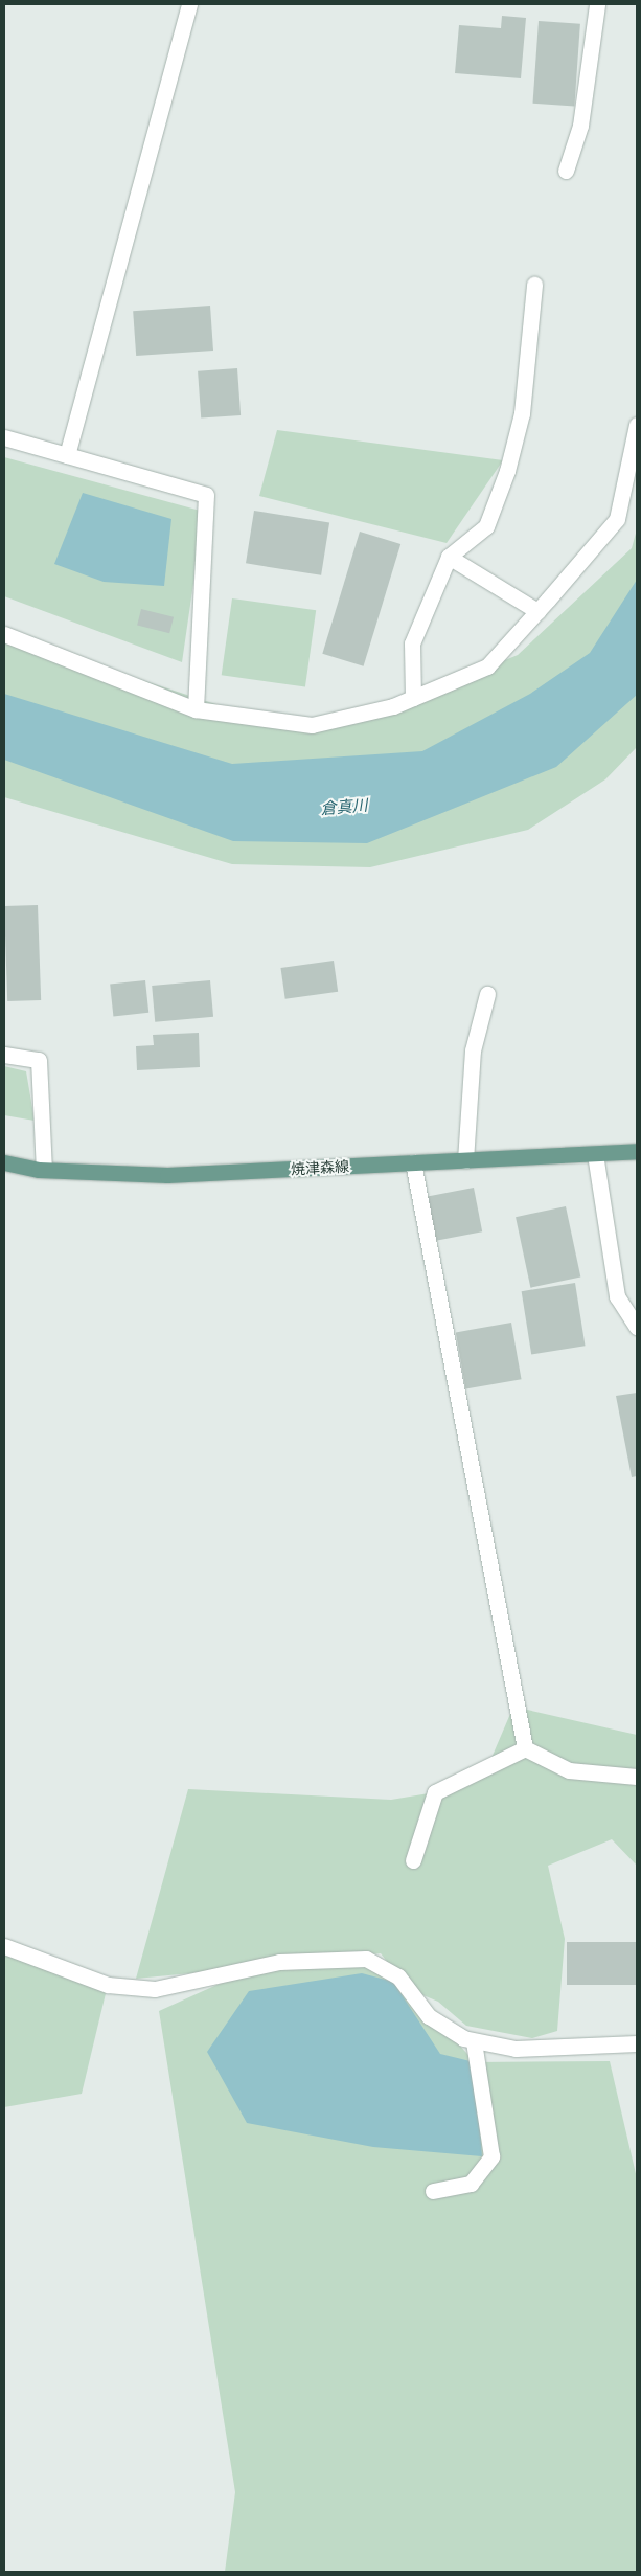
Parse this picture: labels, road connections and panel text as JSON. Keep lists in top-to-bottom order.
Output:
{
  "streets": {
    "main road": ["焼津森線"]
  },
  "water": ["倉真川"]
}
